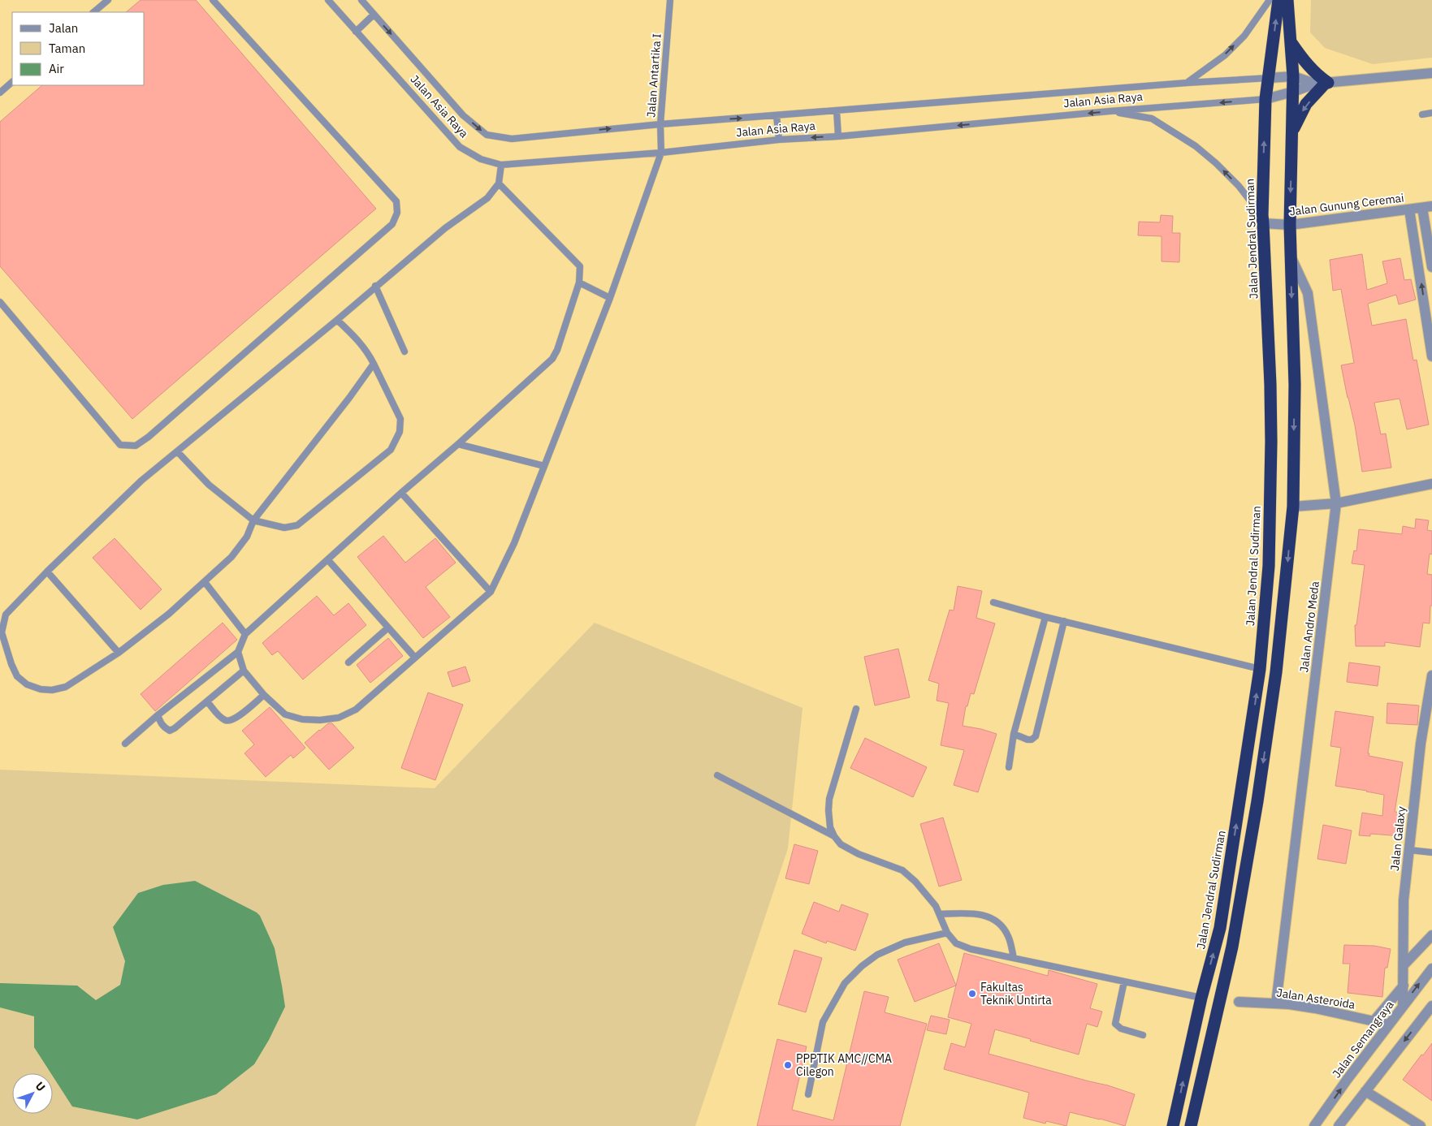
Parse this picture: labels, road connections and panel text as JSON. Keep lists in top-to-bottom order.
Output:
{
  "streets": {
    "highway": ["Jalan Jendral Sudirman"],
    "street": [
      "Jalan Asia Raya",
      "Jalan Gunung Ceremai",
      "Jalan Andro Meda",
      "Jalan Galaxy",
      "Jalan Asteroida",
      "Jalan Semangraya"
    ],
    "lane": ["Jalan Antartika I"]
  },
  "crossings": [
    ["Jalan Antartika I", "Jalan Asia Raya"],
    ["Jalan Asia Raya", "Jalan Jendral Sudirman"],
    ["Jalan Gunung Ceremai", "Jalan Jendral Sudirman"],
    ["Jalan Andro Meda", "Jalan Asteroida"],
    ["Jalan Galaxy", "Jalan Semangraya"],
    ["Jalan Asteroida", "Jalan Semangraya"]
  ],
  "places": ["Fakultas Teknik Untirta", "PPPTIK AMC//CMA Cilegon"],
  "legend": ["Jalan", "Taman", "Air"],
  "north": "top right"
}
